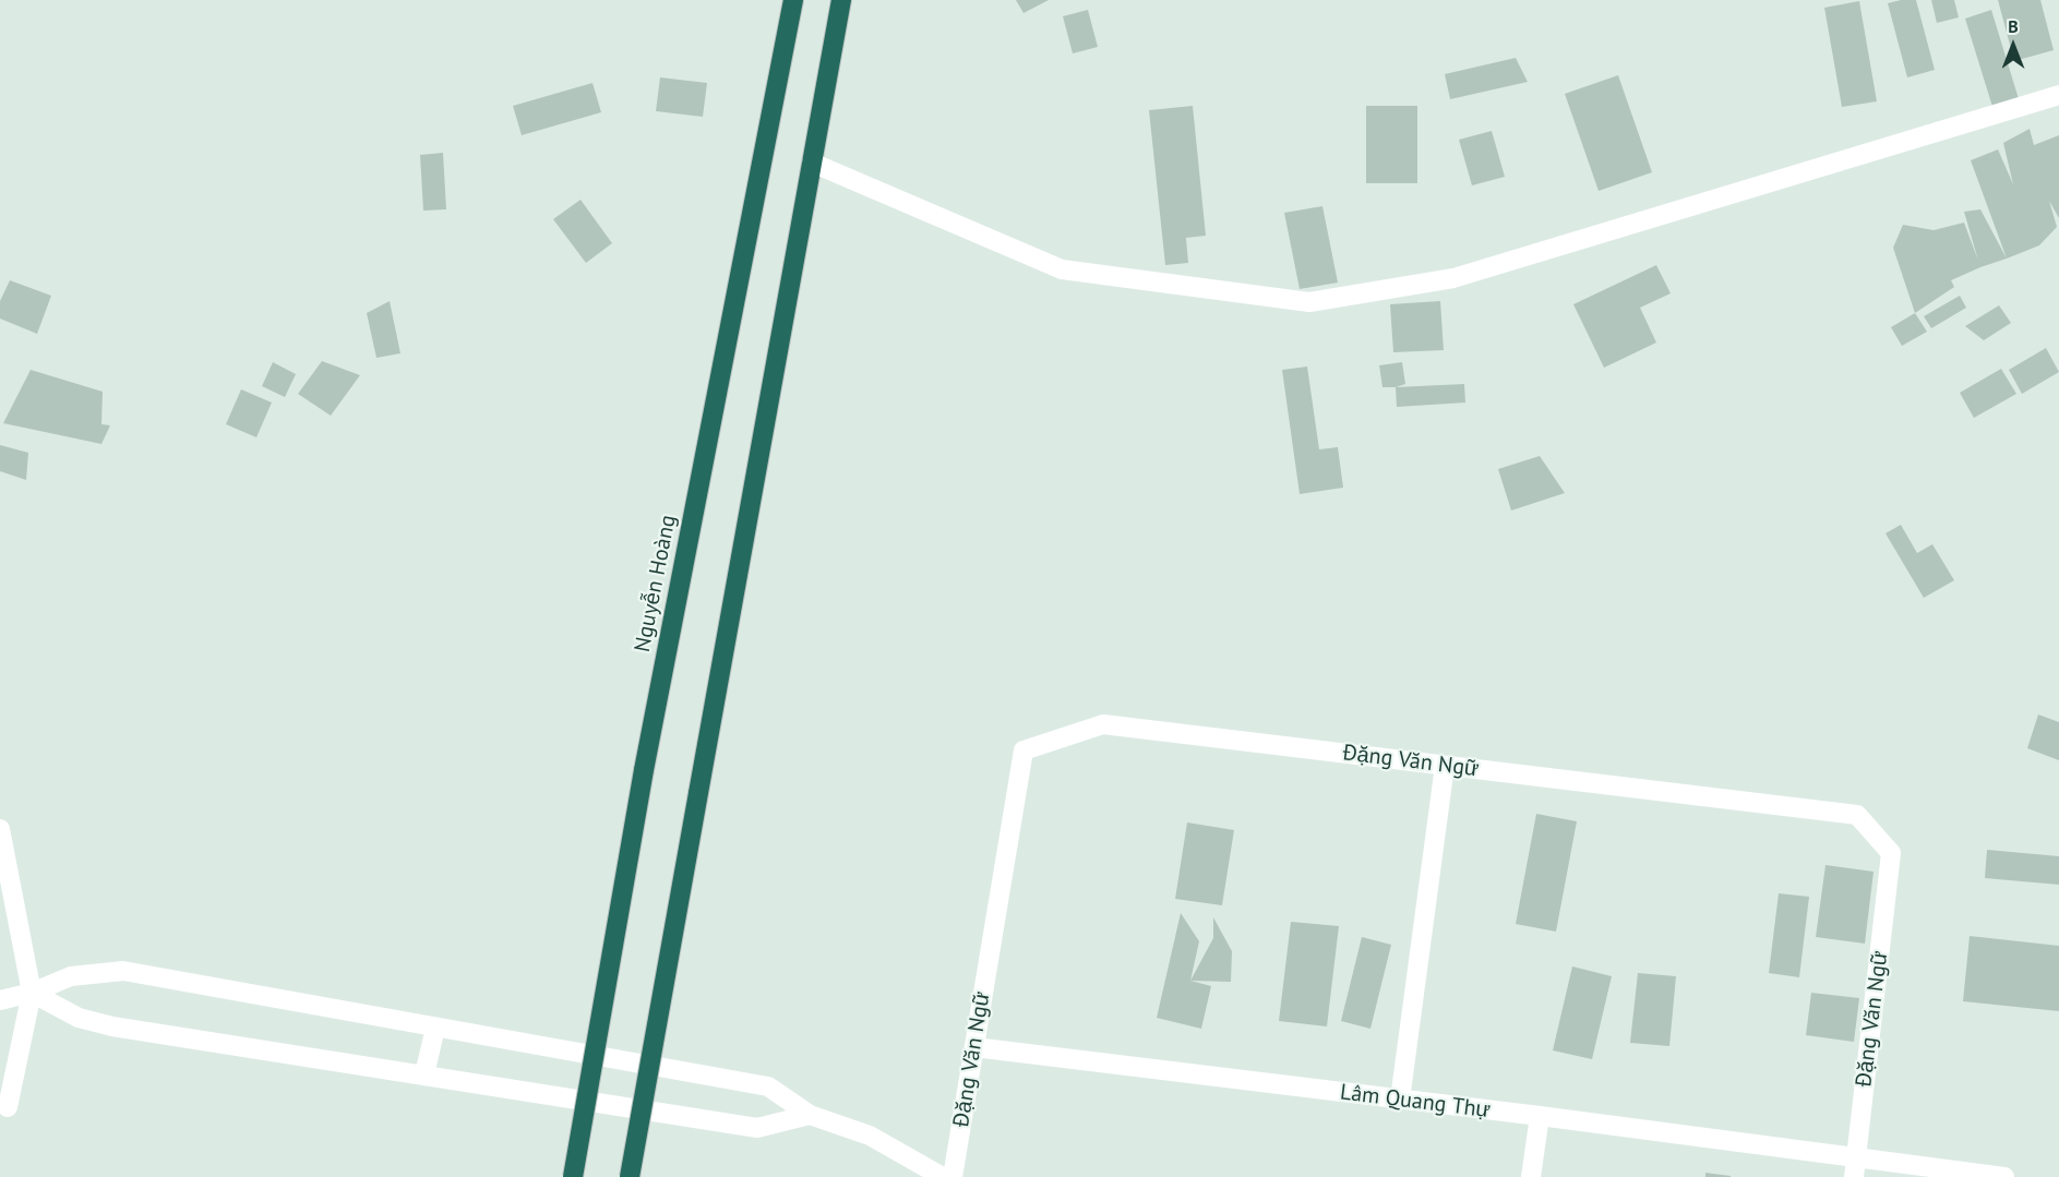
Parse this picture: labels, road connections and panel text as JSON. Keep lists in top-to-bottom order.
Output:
{
  "streets": {
    "highway": ["Nguyễn Hoàng"],
    "street": ["Đặng Văn Ngữ", "Lâm Quang Thự"]
  },
  "crossings": [
    ["Đặng Văn Ngữ", "Lâm Quang Thự"]
  ],
  "north": "top"
}
